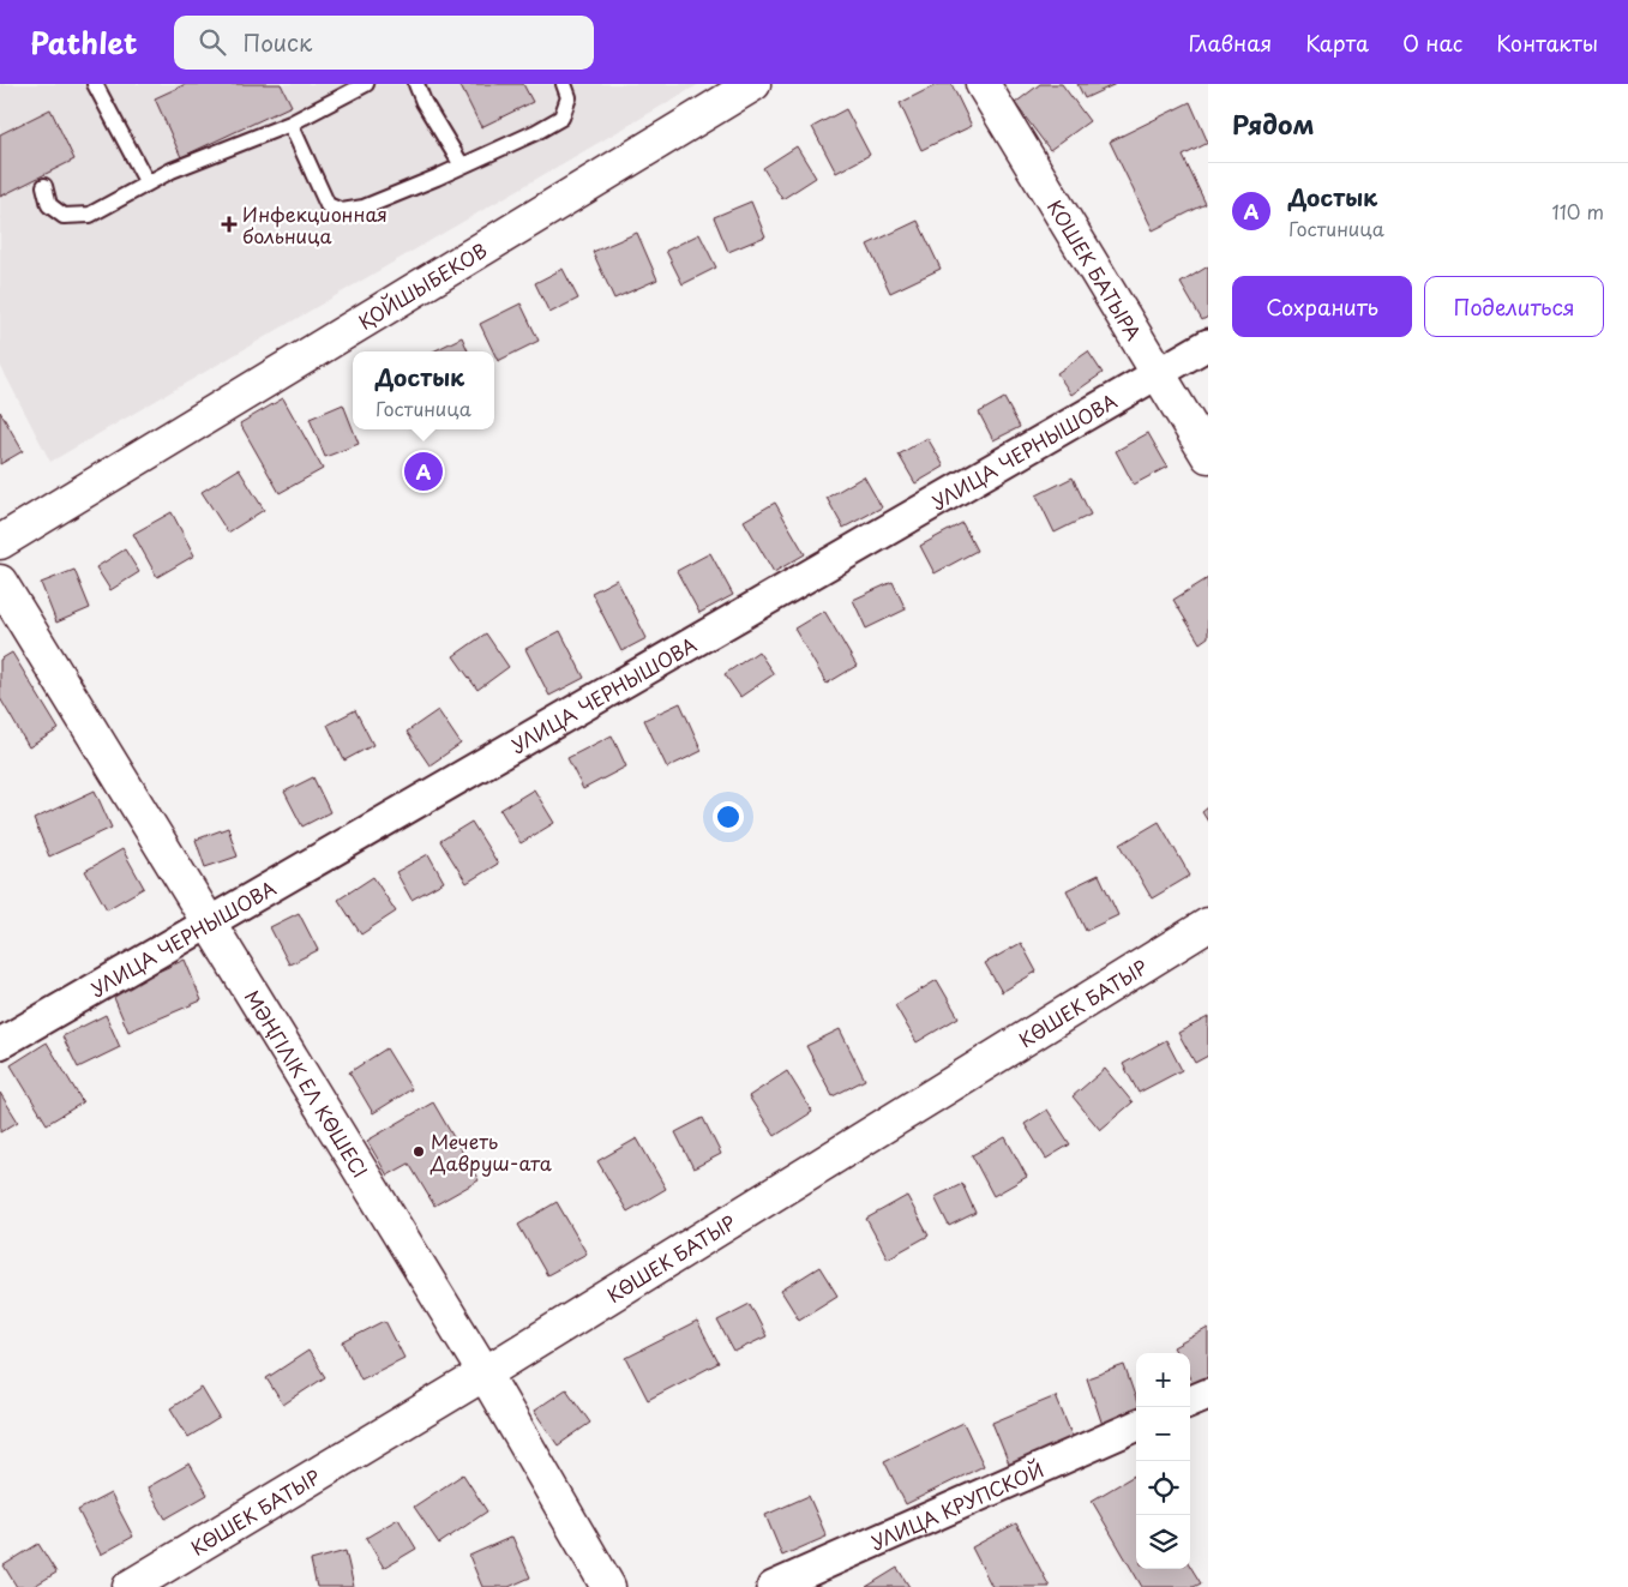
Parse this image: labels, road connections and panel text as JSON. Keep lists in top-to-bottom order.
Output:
{
  "streets": {
    "street": [
      "КОШЕК БАТЫРА",
      "ҚОЙШЫБЕКОВ",
      "УЛИЦА ЧЕРНЫШОВА",
      "КӨШЕК БАТЫР",
      "МӘҢГІЛІК ЕЛ КӨШЕСІ",
      "УЛИЦА КРУПСКОЙ"
    ]
  },
  "crossings": [
    ["КОШЕК БАТЫРА", "УЛИЦА ЧЕРНЫШОВА"],
    ["УЛИЦА ЧЕРНЫШОВА", "МӘҢГІЛІК ЕЛ КӨШЕСІ"],
    ["КӨШЕК БАТЫР", "МӘҢГІЛІК ЕЛ КӨШЕСІ"]
  ],
  "places": {
    "health": ["Инфекционная больница"],
    "other": ["Мечеть Давруш-ата"]
  },
  "page": {
    "header": "Pathlet",
    "search": "Поиск",
    "nav": [
      "Главная",
      "Карта",
      "О нас",
      "Контакты"
    ],
    "heading": "Рядом",
    "list": [
      {
        "mark": "A",
        "name": "Достык",
        "note": "Гостиница",
        "value": "110 m"
      }
    ],
    "buttons": ["Сохранить", "Поделиться"],
    "popup": ["Достык", "Гостиница"],
    "pins": "A",
    "map_buttons": ["+", "−"]
  }
}
